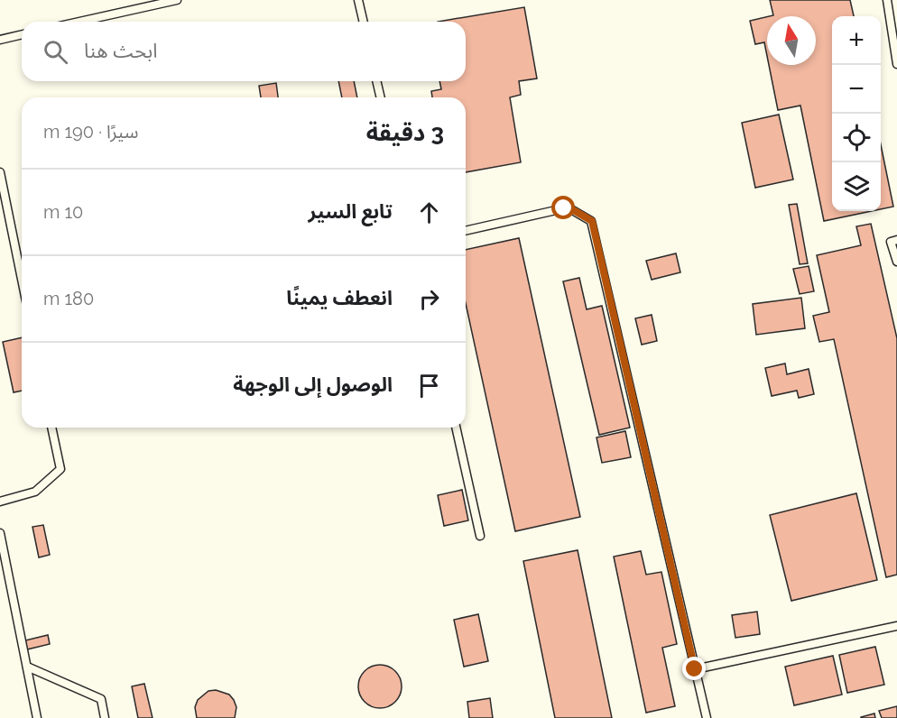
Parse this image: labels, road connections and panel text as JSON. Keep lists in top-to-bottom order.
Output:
{
  "north": "top",
  "page": {
    "map_buttons": ["+", "−"],
    "search": "ابحث هنا",
    "heading": ["3 دقيقة", "سيرًا · 190 m"],
    "list": [
      ["تابع السير", "10 m"],
      ["انعطف يمينًا", "180 m"],
      "الوصول إلى الوجهة"
    ]
  }
}
